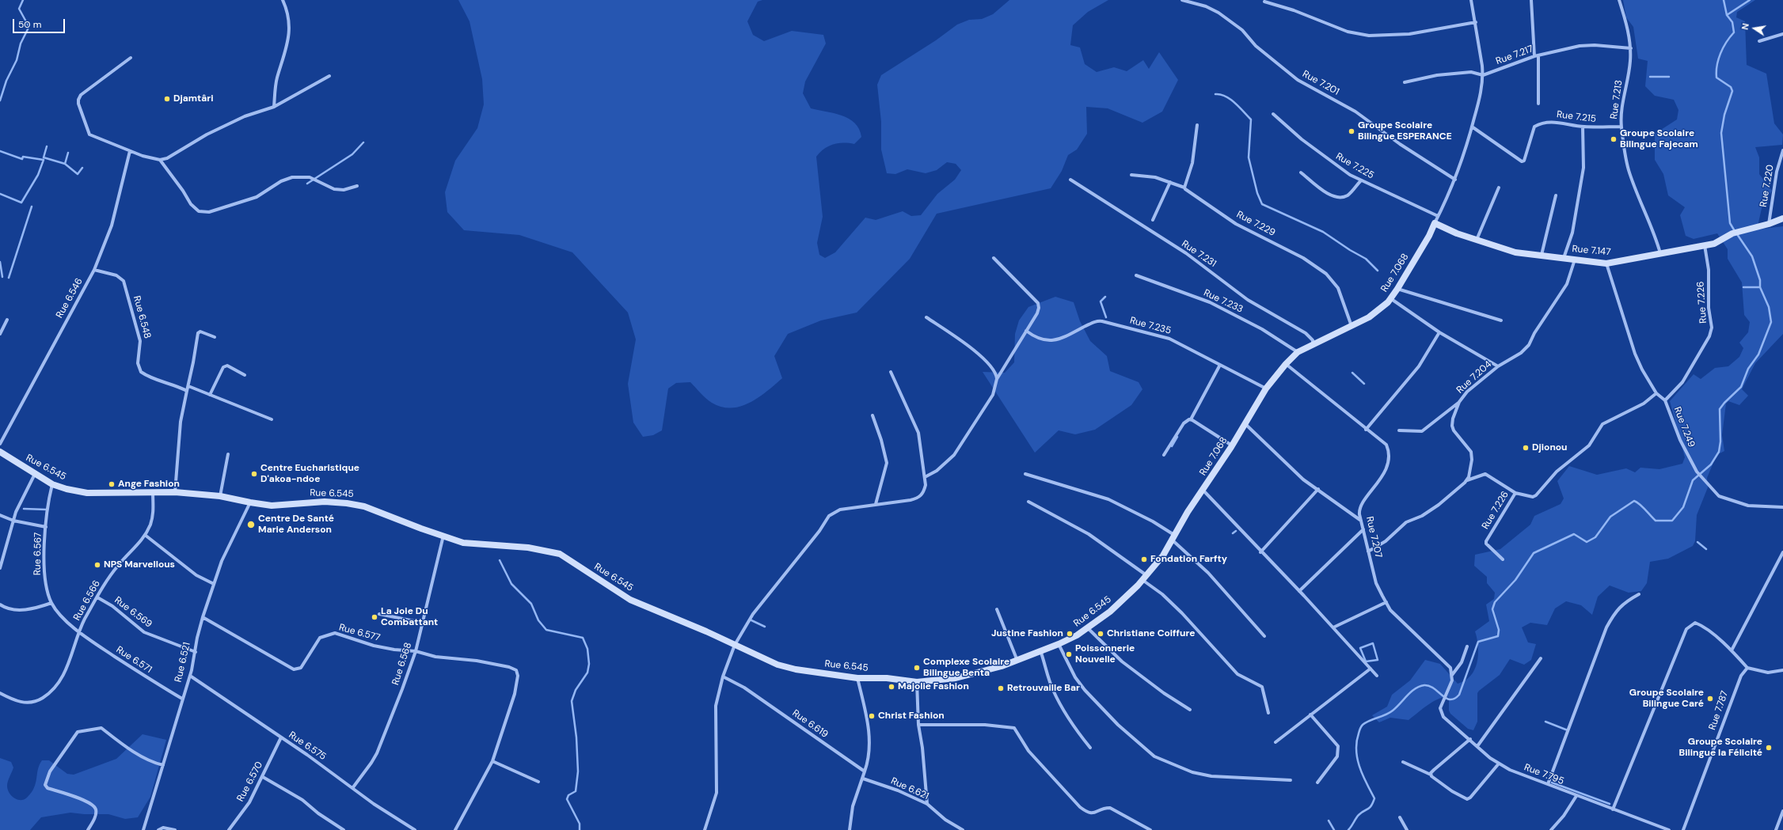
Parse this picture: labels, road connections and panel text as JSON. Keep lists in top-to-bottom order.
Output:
{
  "streets": {
    "street": [
      "Rue 7.217",
      "Rue 7.201",
      "Rue 7.213",
      "Rue 7.215",
      "Rue 7.225",
      "Rue 7.220",
      "Rue 7.229",
      "Rue 7.147",
      "Rue 7.231",
      "Rue 7.068",
      "Rue 6.546",
      "Rue 7.233",
      "Rue 7.226",
      "Rue 6.548",
      "Rue 7.235",
      "Rue 7.204",
      "Rue 7.249",
      "Rue 6.545",
      "Rue 7.207",
      "Rue 6.567",
      "Rue 6.566",
      "Rue 6.569",
      "Rue 6.577",
      "Rue 6.571",
      "Rue 6.521",
      "Rue 6.568",
      "Rue 7.787",
      "Rue 6.619",
      "Rue 6.575",
      "Rue 7.795",
      "Rue 6.570",
      "Rue 6.621"
    ]
  },
  "crossings": [
    ["Rue 7.217", "Rue 7.213"],
    ["Rue 7.217", "Rue 7.068"],
    ["Rue 7.201", "Rue 7.068"],
    ["Rue 7.213", "Rue 7.215"],
    ["Rue 7.213", "Rue 7.147"],
    ["Rue 7.215", "Rue 7.068"],
    ["Rue 7.225", "Rue 7.068"],
    ["Rue 7.220", "Rue 7.147"],
    ["Rue 7.229", "Rue 7.068"],
    ["Rue 7.147", "Rue 7.068"],
    ["Rue 7.147", "Rue 7.226"],
    ["Rue 7.147", "Rue 7.204"],
    ["Rue 7.147", "Rue 7.249"],
    ["Rue 7.231", "Rue 7.068"],
    ["Rue 7.068", "Rue 7.233"],
    ["Rue 7.068", "Rue 7.235"],
    ["Rue 7.068", "Rue 6.545"],
    ["Rue 7.068", "Rue 7.207"],
    ["Rue 6.546", "Rue 6.548"],
    ["Rue 7.226", "Rue 7.249"],
    ["Rue 6.545", "Rue 6.567"],
    ["Rue 6.545", "Rue 6.566"],
    ["Rue 6.545", "Rue 6.521"],
    ["Rue 6.545", "Rue 6.568"],
    ["Rue 7.207", "Rue 7.795"],
    ["Rue 6.567", "Rue 6.566"],
    ["Rue 6.567", "Rue 6.571"],
    ["Rue 6.566", "Rue 6.569"],
    ["Rue 6.566", "Rue 6.571"],
    ["Rue 6.569", "Rue 6.521"],
    ["Rue 6.577", "Rue 6.521"],
    ["Rue 6.577", "Rue 6.568"],
    ["Rue 6.571", "Rue 6.521"],
    ["Rue 6.521", "Rue 6.575"],
    ["Rue 6.568", "Rue 6.575"],
    ["Rue 6.575", "Rue 6.570"]
  ],
  "places": [
    "Djamtâri",
    "Groupe Scolaire Bilingue ESPERANCE",
    "Groupe Scolaire Bilingue Fajecam",
    "Djionou",
    "Centre Eucharistique D'akoa-ndoe",
    "Ange Fashion",
    "Centre De Santé Marie Anderson",
    "Fondation Farfty",
    "NPS Marvellous",
    "La Joie Du Combattant",
    "Justine Fashion",
    "Christiane Coiffure",
    "Poissonnerie Nouvelle",
    "Complexe Scolaire Bilingue Benta",
    "Majolie Fashion",
    "Retrouvaille Bar",
    "Groupe Scolaire Bilingue Caré",
    "Christ Fashion",
    "Groupe Scolaire Bilingue la Félicité"
  ],
  "scale_bar": "50 m",
  "north": "left"
}
